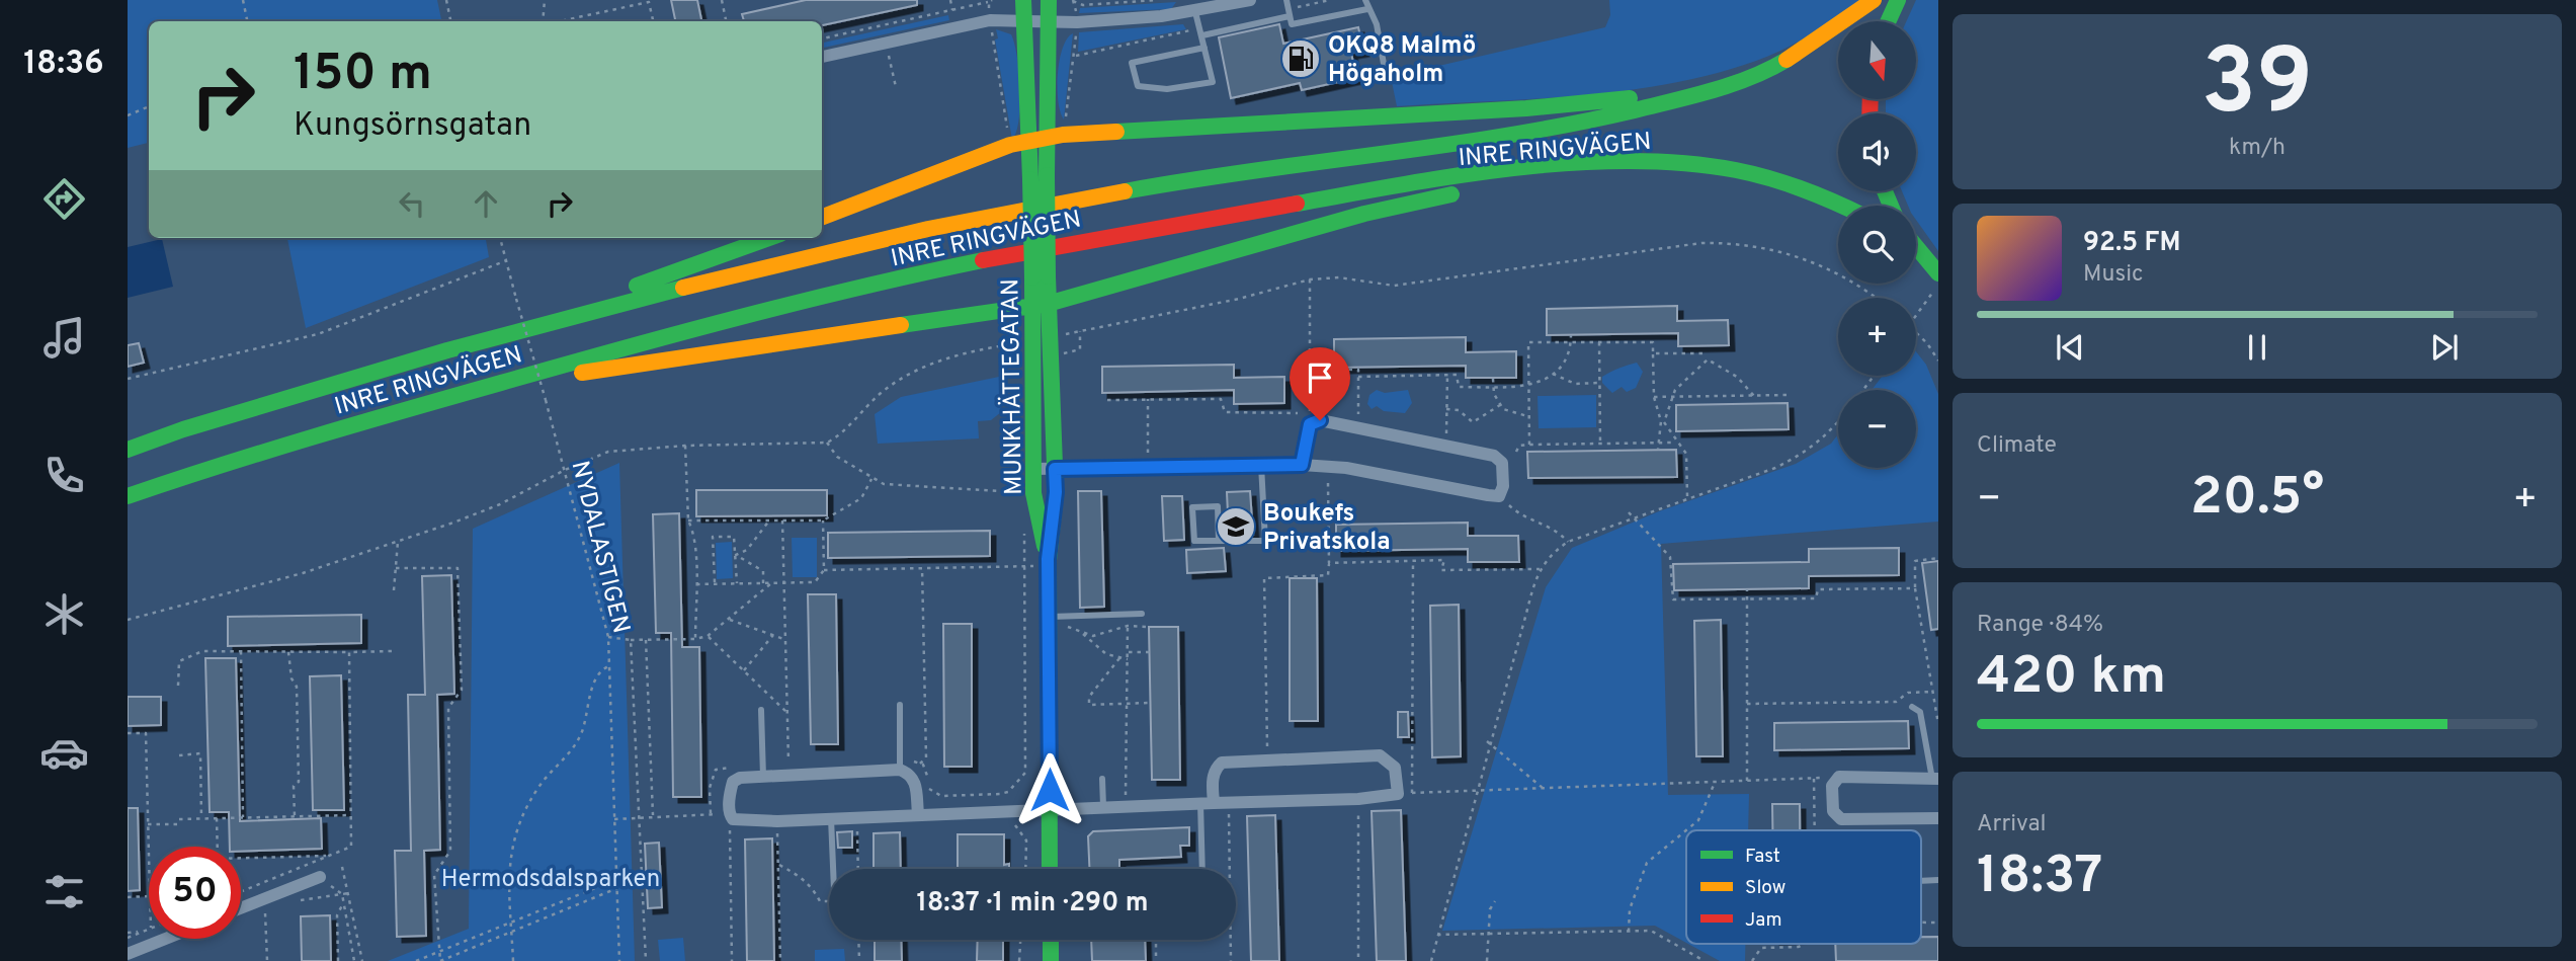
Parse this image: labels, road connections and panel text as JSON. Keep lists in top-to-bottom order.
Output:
{
  "streets": {
    "main road": ["INRE RINGVÄGEN", "MUNKHÄTTEGATAN"],
    "path": ["NYDALASTIGEN"]
  },
  "parks": ["Hermodsdalsparken"],
  "places": {
    "fuel station": ["OKQ8 Malmö Högaholm"],
    "school or university": ["Boukefs Privatskola"]
  },
  "legend": ["Fast", "Slow", "Jam"],
  "north": "bottom",
  "page": {
    "tabs": "18:36",
    "tile": [
      ["39", "km/h"],
      "Climate",
      ["Range · 84%", "420 km"],
      ["Arrival", "18:37"]
    ],
    "map_buttons": ["+", "−"],
    "turn": ["150 m", "Kungsörnsgatan"],
    "song": ["92.5 FM", "Music"],
    "heat": ["−", "20.5°", "+"],
    "limit": "50",
    "trip": "18:37 · 1 min · 290 m"
  }
}
